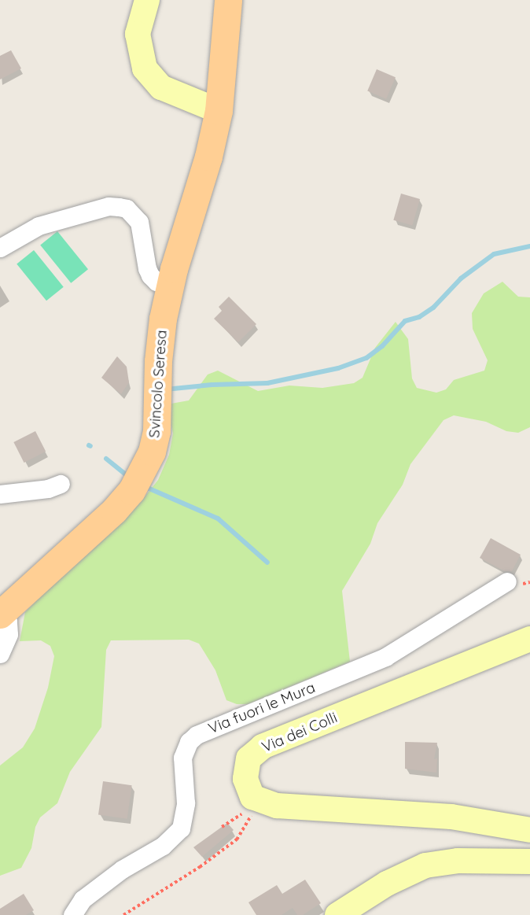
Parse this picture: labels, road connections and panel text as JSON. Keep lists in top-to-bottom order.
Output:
{
  "streets": {
    "main road": ["Svincolo Seresa"],
    "street": ["Via fuori le Mura", "Via dei Colli"]
  }
}
